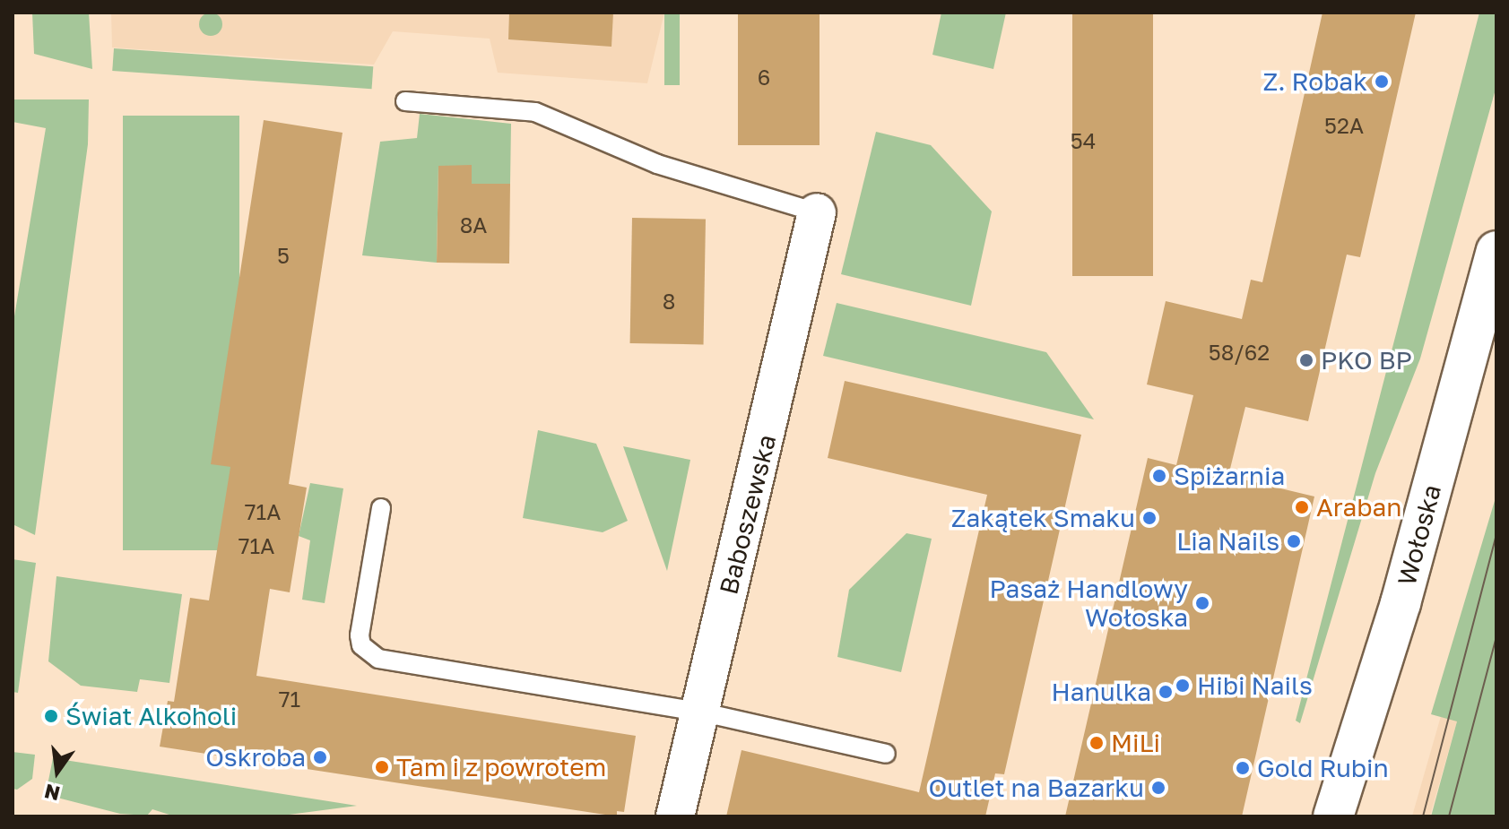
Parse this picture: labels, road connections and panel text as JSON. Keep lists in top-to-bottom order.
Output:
{
  "streets": {
    "main road": ["Wołoska"],
    "street": ["Baboszewska"]
  },
  "places": [
    "Z. Robak",
    "PKO BP",
    "Spiżarnia",
    "Araban",
    "Zakątek Smaku",
    "Lia Nails",
    "Pasaż Handlowy Wołoska",
    "Hibi Nails",
    "Hanulka",
    "Świat Alkoholi",
    "MiLi",
    "Oskroba",
    "Tam i z powrotem",
    "Gold Rubin",
    "Outlet na Bazarku"
  ],
  "house_numbers": [
    "6",
    "52A",
    "54",
    "8A",
    "5",
    "8",
    "58/62",
    "71A",
    "71A",
    "71"
  ],
  "north": "bottom"
}
